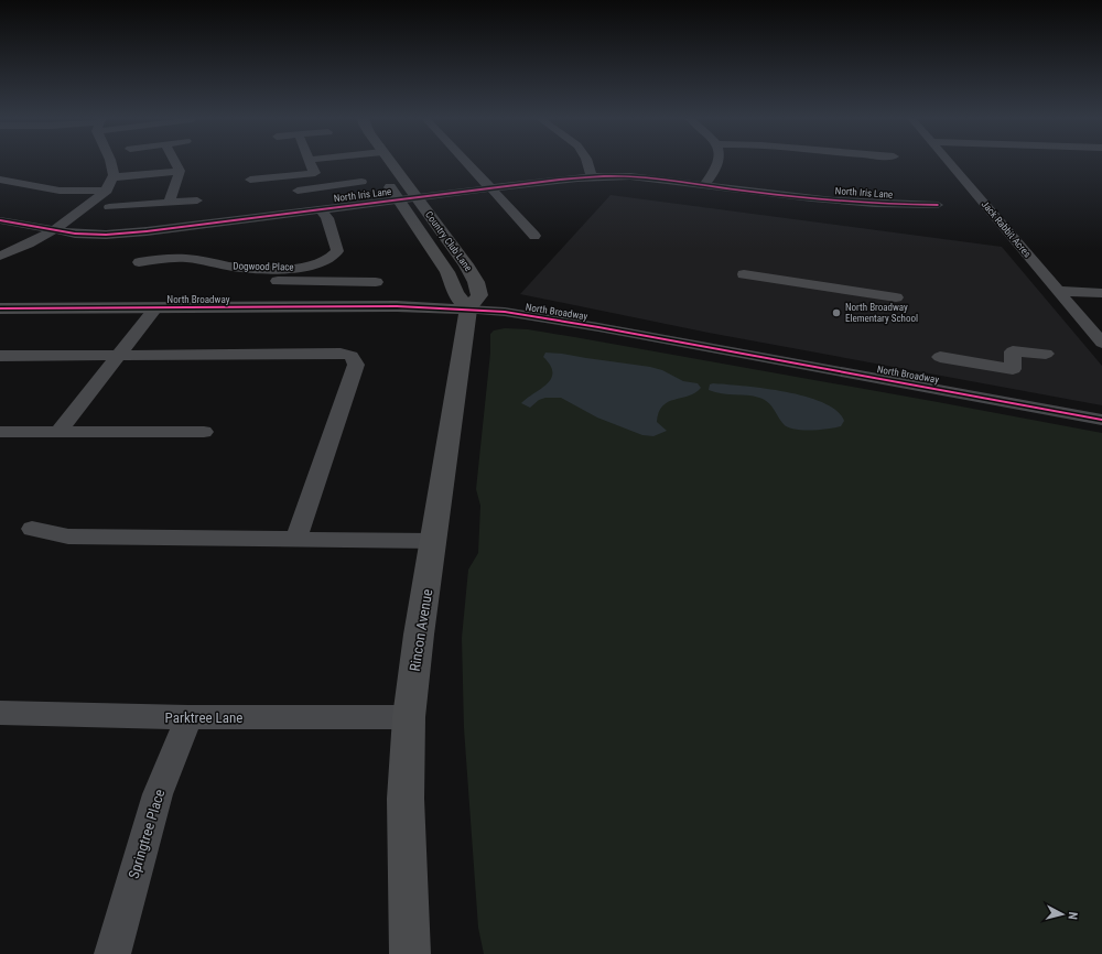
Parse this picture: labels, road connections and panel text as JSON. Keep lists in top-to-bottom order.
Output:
{
  "streets": {
    "main road": ["Country Club Lane", "North Broadway", "Rincon Avenue"],
    "street": [
      "North Iris Lane",
      "Jack Rabbit Acres",
      "Dogwood Place",
      "Parktree Lane",
      "Springtree Place"
    ]
  },
  "crossings": [
    ["North Iris Lane", "Country Club Lane"],
    ["Country Club Lane", "North Broadway"],
    ["Country Club Lane", "Rincon Avenue"],
    ["North Broadway", "Rincon Avenue"],
    ["Rincon Avenue", "Parktree Lane"],
    ["Parktree Lane", "Springtree Place"]
  ],
  "places": ["North Broadway Elementary School"],
  "north": "right"
}
